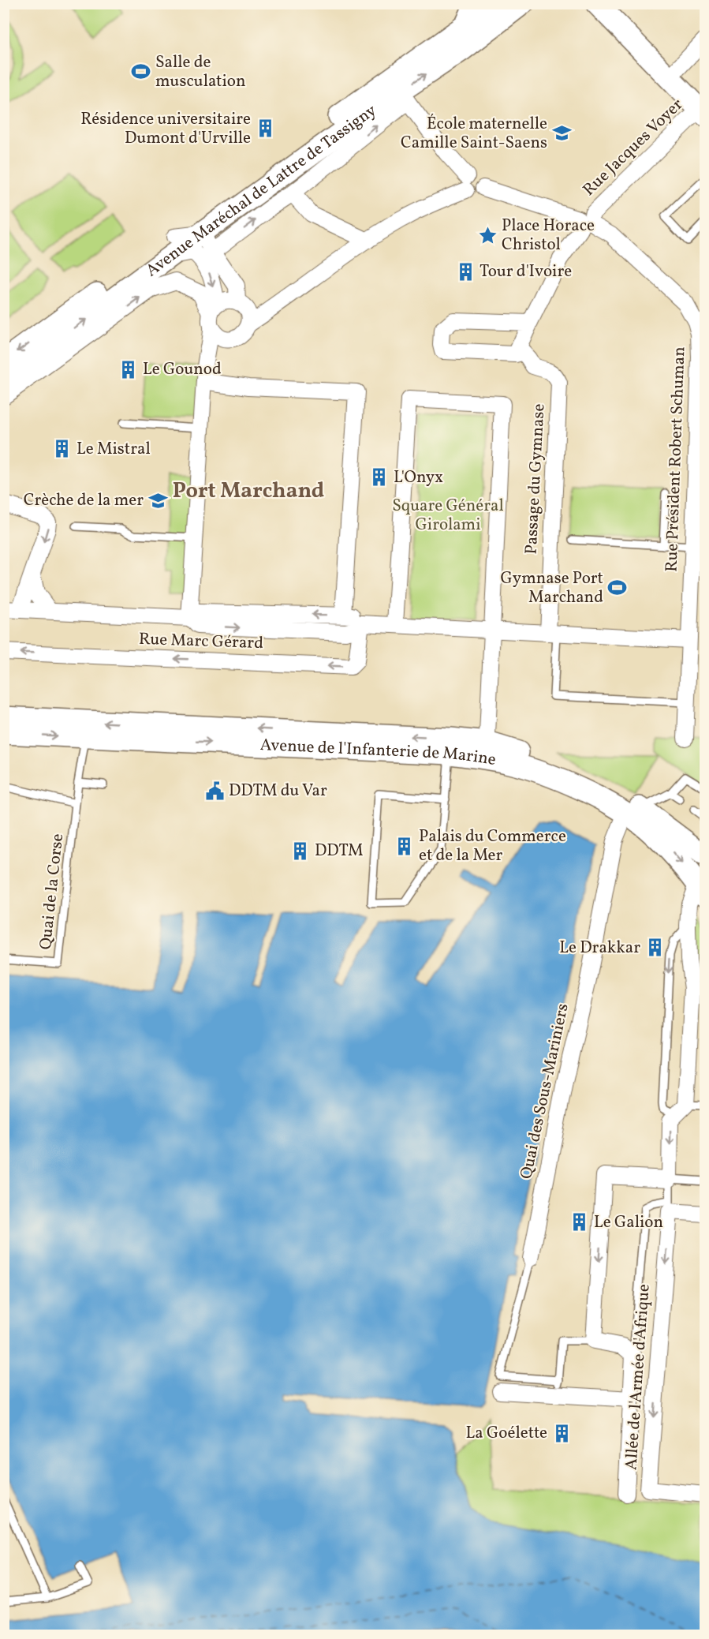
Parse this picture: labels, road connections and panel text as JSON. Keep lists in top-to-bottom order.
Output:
{
  "streets": {
    "main road": ["Avenue Maréchal de Lattre de Tassigny", "Avenue de l'Infanterie de Marine"],
    "street": [
      "Rue Jacques Voyer",
      "Rue Président Robert Schuman",
      "Passage du Gymnase",
      "Rue Marc Gérard",
      "Quai des Sous-Mariniers",
      "Allée de l'Armée d'Afrique"
    ],
    "lane": ["Quai de la Corse"]
  },
  "crossings": [
    ["Rue Jacques Voyer", "Rue Président Robert Schuman"],
    ["Rue Jacques Voyer", "Passage du Gymnase"],
    ["Avenue de l'Infanterie de Marine", "Quai des Sous-Mariniers"]
  ],
  "districts": ["Port Marchand"],
  "parks": ["Square Général Girolami"],
  "places": {
    "sports": ["Salle de musculation", "Gymnase Port Marchand"],
    "building": [
      "Résidence universitaire Dumont d'Urville",
      "Tour d'Ivoire",
      "Le Gounod",
      "Le Mistral",
      "L'Onyx",
      "Palais du Commerce et de la Mer",
      "DDTM",
      "Le Drakkar",
      "Le Galion",
      "La Goélette"
    ],
    "school or university": ["École maternelle Camille Saint-Saens", "Crèche de la mer"],
    "place": ["Place Horace Christol"],
    "public building": ["DDTM du Var"]
  }
}
